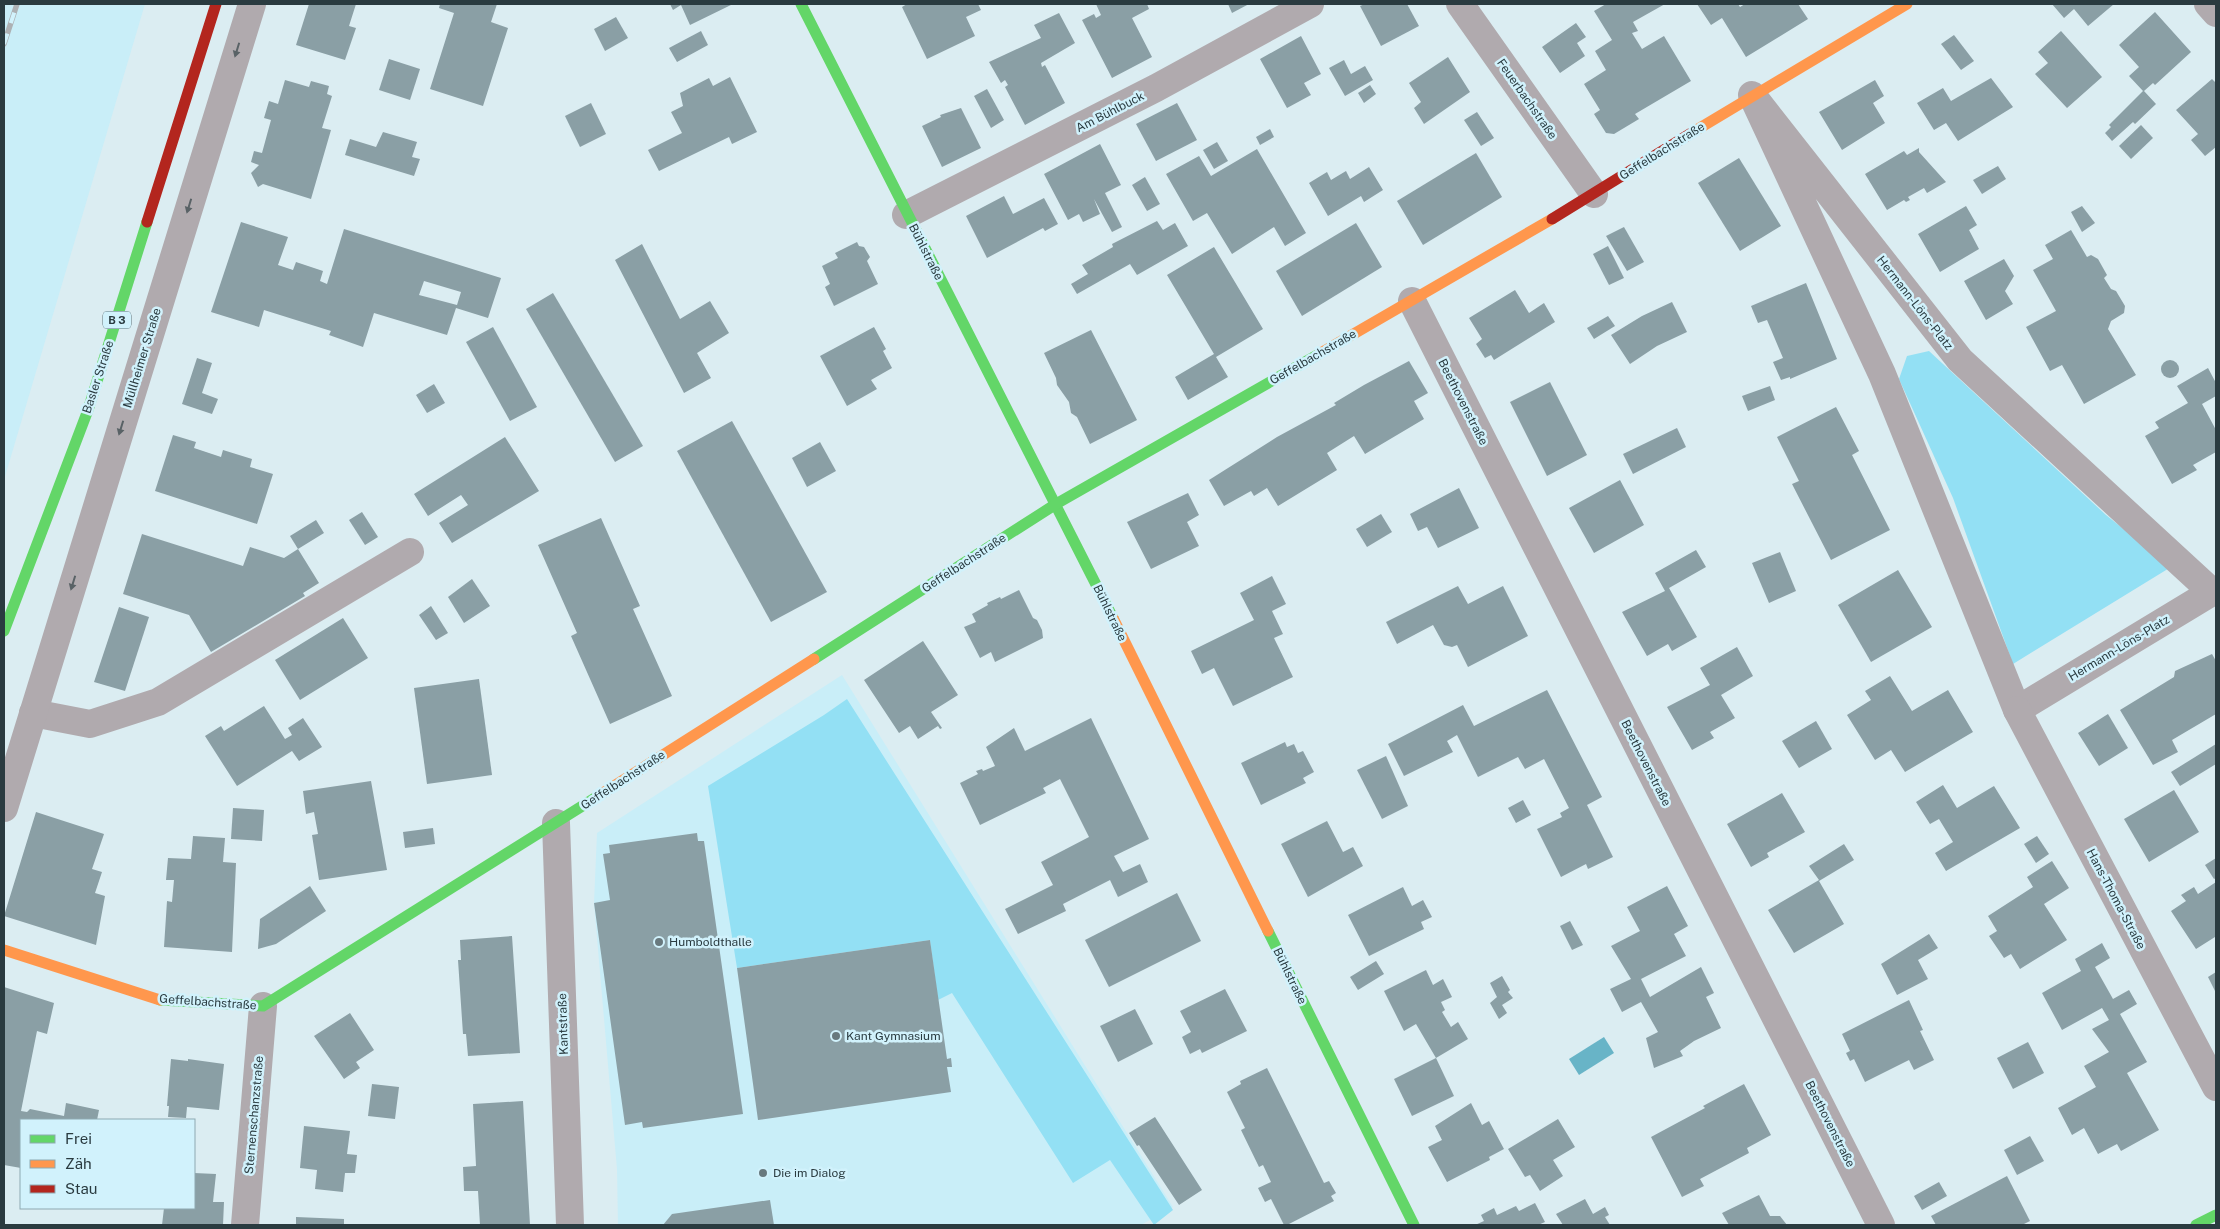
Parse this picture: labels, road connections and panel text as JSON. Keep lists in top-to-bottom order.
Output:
{
  "streets": {
    "street": [
      "Feuerbachstraße",
      "Am Bühlbuck",
      "Geffelbachstraße",
      "Bühlstraße",
      "Hermann-Löns-Platz",
      "B 3",
      "Müllheimer Straße",
      "Basler Straße",
      "Beethovenstraße",
      "Hans-Thoma-Straße",
      "Kantstraße",
      "Sternenschanzstraße"
    ]
  },
  "crossings": [
    ["Feuerbachstraße", "Geffelbachstraße"],
    ["Am Bühlbuck", "Bühlstraße"],
    ["Geffelbachstraße", "Bühlstraße"],
    ["Geffelbachstraße", "Hermann-Löns-Platz"],
    ["Geffelbachstraße", "Beethovenstraße"],
    ["Geffelbachstraße", "Kantstraße"],
    ["Geffelbachstraße", "Sternenschanzstraße"],
    ["Hermann-Löns-Platz", "Hans-Thoma-Straße"]
  ],
  "one_way": ["Müllheimer Straße"],
  "places": ["Humboldthalle", "Kant Gymnasium", "Die im Dialog"],
  "legend": ["Frei", "Zäh", "Stau"]
}
